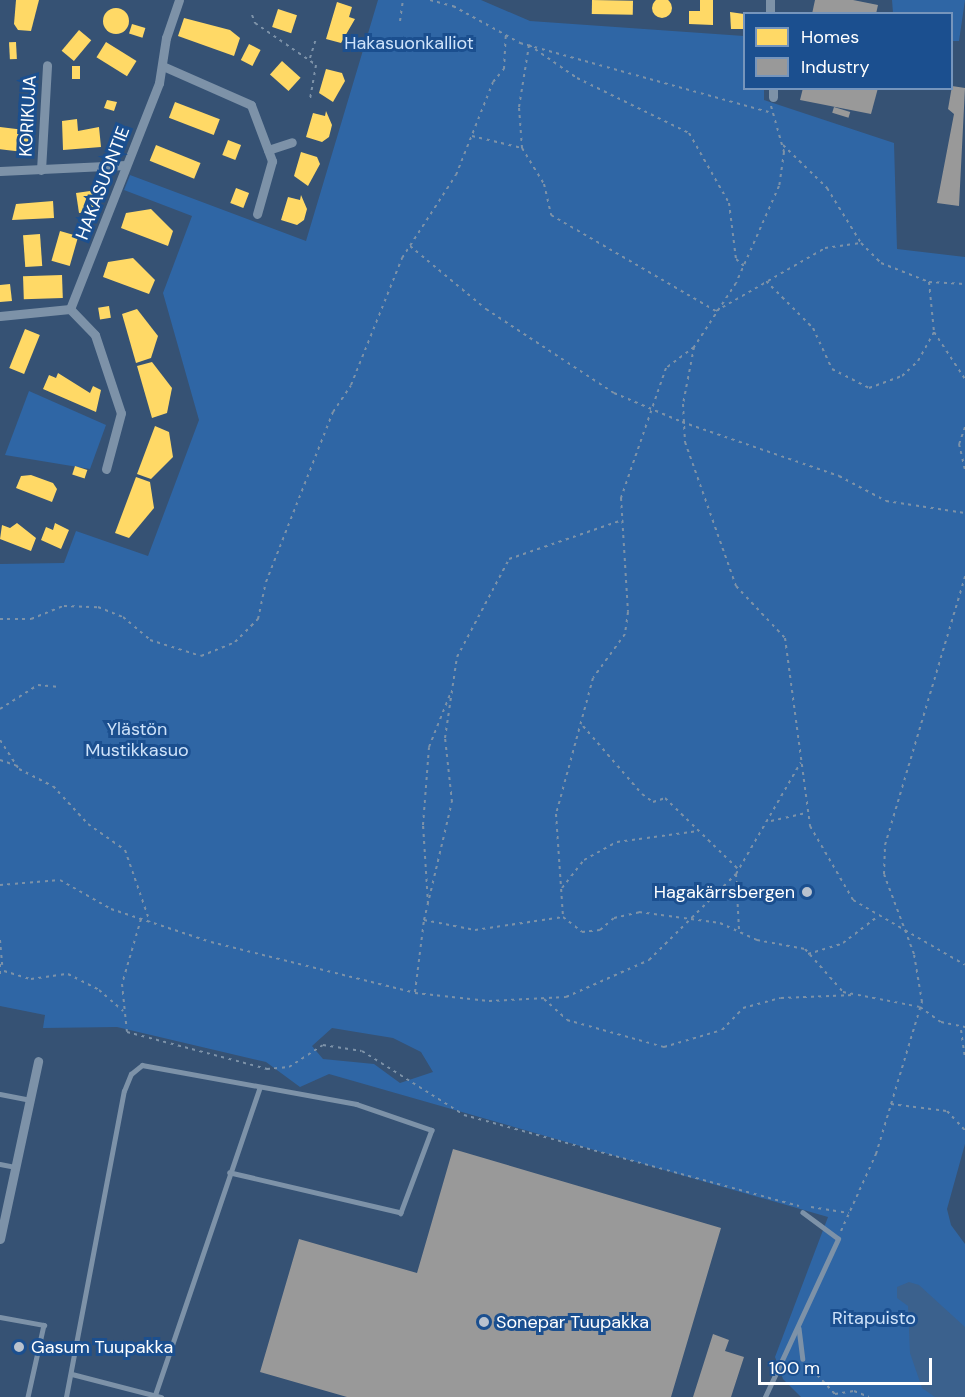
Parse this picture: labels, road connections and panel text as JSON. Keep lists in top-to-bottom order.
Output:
{
  "streets": {
    "street": ["KORIKUJA", "HAKASUONTIE"]
  },
  "crossings": [
    ["KORIKUJA", "HAKASUONTIE"]
  ],
  "parks": ["Hakasuonkalliot", "Ylästön Mustikkasuo", "Ritapuisto"],
  "places": ["Hagakärrsbergen", "Sonepar Tuupakka", "Gasum Tuupakka"],
  "legend": ["Homes", "Industry"],
  "scale_bar": "100 m"
}
